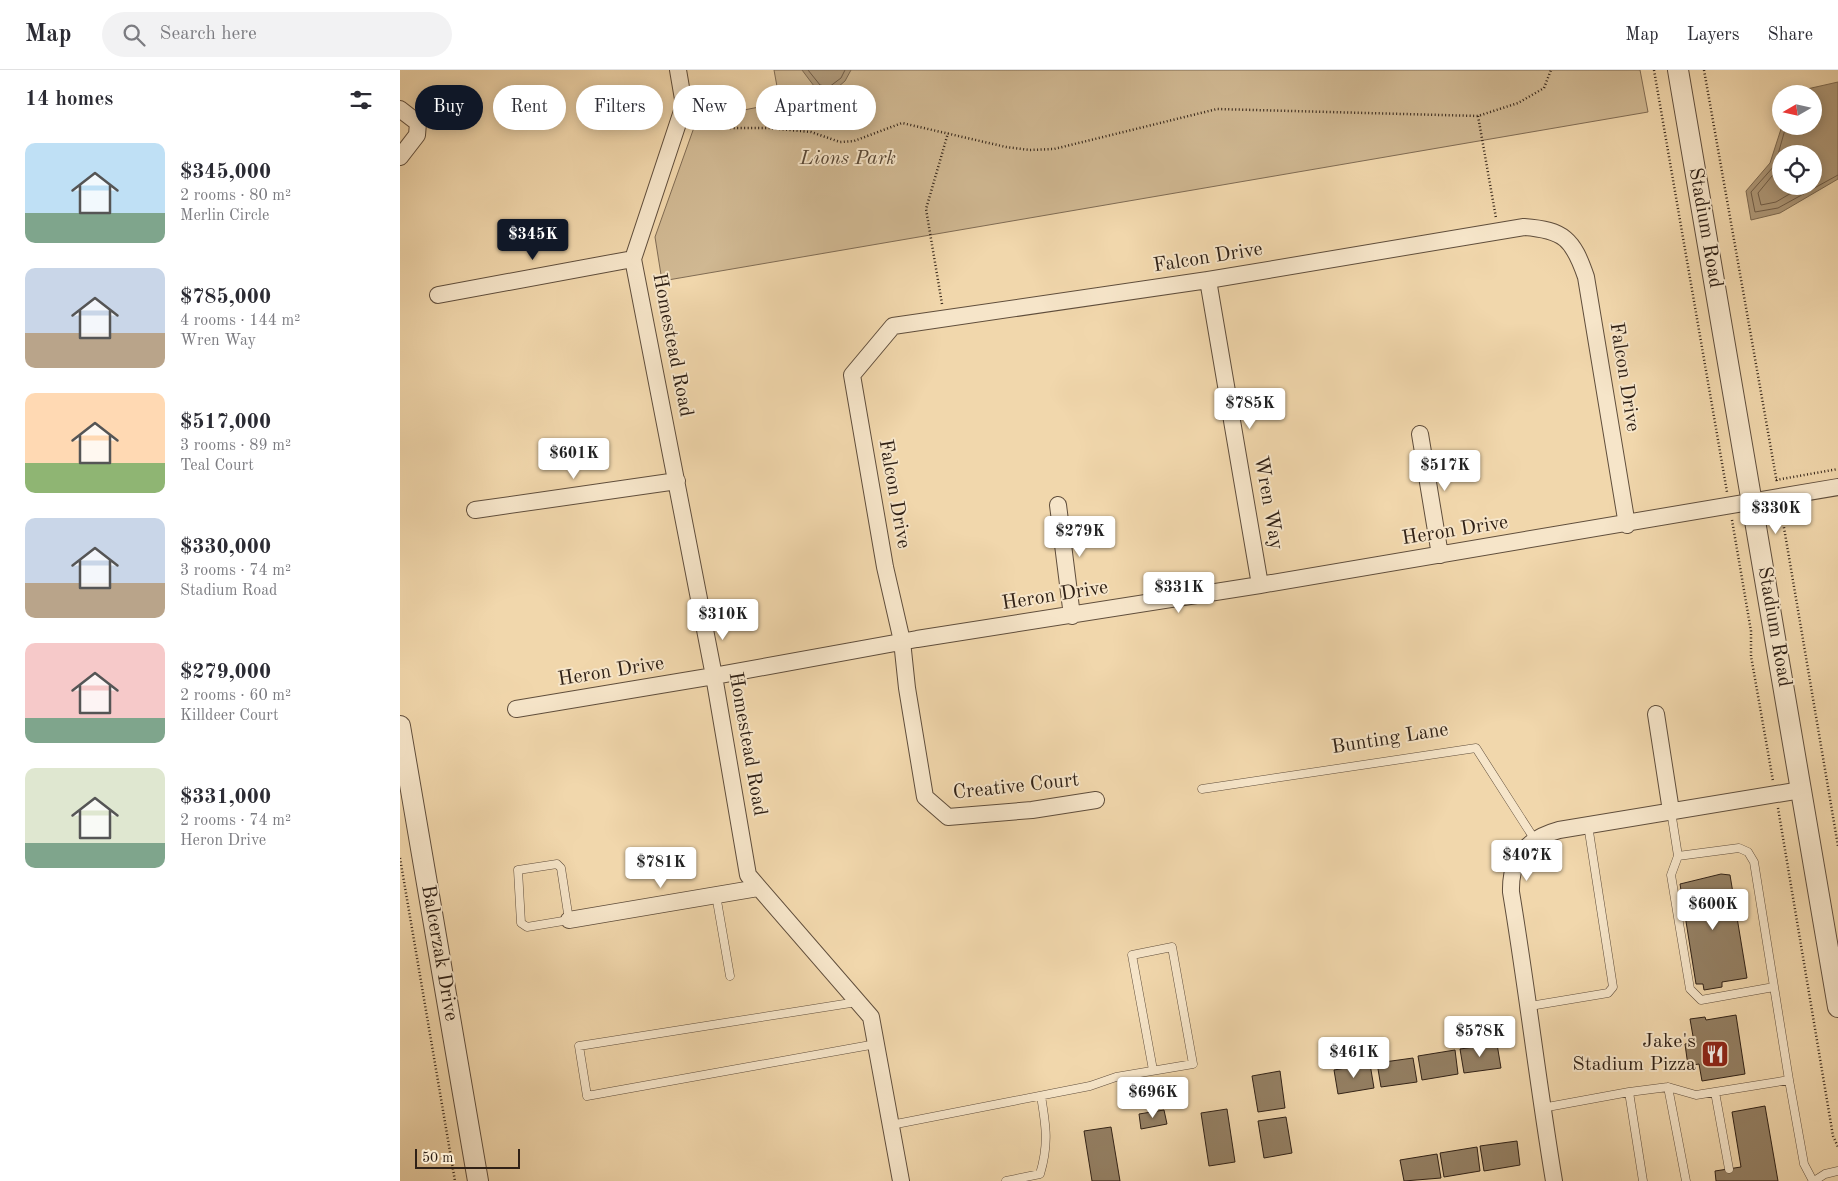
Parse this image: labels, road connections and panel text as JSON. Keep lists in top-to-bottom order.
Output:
{
  "streets": {
    "street": [
      "Stadium Road",
      "Falcon Drive",
      "Homestead Road",
      "Wren Way",
      "Heron Drive",
      "Creative Court",
      "Balcerzak Drive"
    ],
    "lane": ["Bunting Lane"]
  },
  "crossings": [
    ["Stadium Road", "Heron Drive"],
    ["Falcon Drive", "Wren Way"],
    ["Falcon Drive", "Heron Drive"],
    ["Falcon Drive", "Creative Court"],
    ["Homestead Road", "Heron Drive"],
    ["Wren Way", "Heron Drive"],
    ["Heron Drive", "Creative Court"]
  ],
  "parks": ["Lions Park"],
  "places": {
    "restaurant": ["Jake's Stadium Pizza"]
  },
  "scale_bar": "50 m",
  "north": "left",
  "page": {
    "header": "Map",
    "search": "Search here",
    "nav": ["Map", "Layers", "Share"],
    "heading": "14 homes",
    "chip": [
      "Buy",
      "Rent",
      "Filters",
      "New",
      "Apartment"
    ],
    "list": [
      {
        "name": "$345,000",
        "note": "2 rooms · 80 m² · Merlin Circle"
      },
      {
        "name": "$785,000",
        "note": "4 rooms · 144 m² · Wren Way"
      },
      {
        "name": "$517,000",
        "note": "3 rooms · 89 m² · Teal Court"
      },
      {
        "name": "$330,000",
        "note": "3 rooms · 74 m² · Stadium Road"
      },
      {
        "name": "$279,000",
        "note": "2 rooms · 60 m² · Killdeer Court"
      },
      {
        "name": "$331,000",
        "note": "2 rooms · 74 m² · Heron Drive"
      }
    ],
    "price": [
      "$345K",
      "$785K",
      "$601K",
      "$517K",
      "$330K",
      "$279K",
      "$331K",
      "$310K",
      "$407K",
      "$781K",
      "$600K",
      "$578K",
      "$461K",
      "$696K"
    ],
    "scale": "50 m"
  }
}
